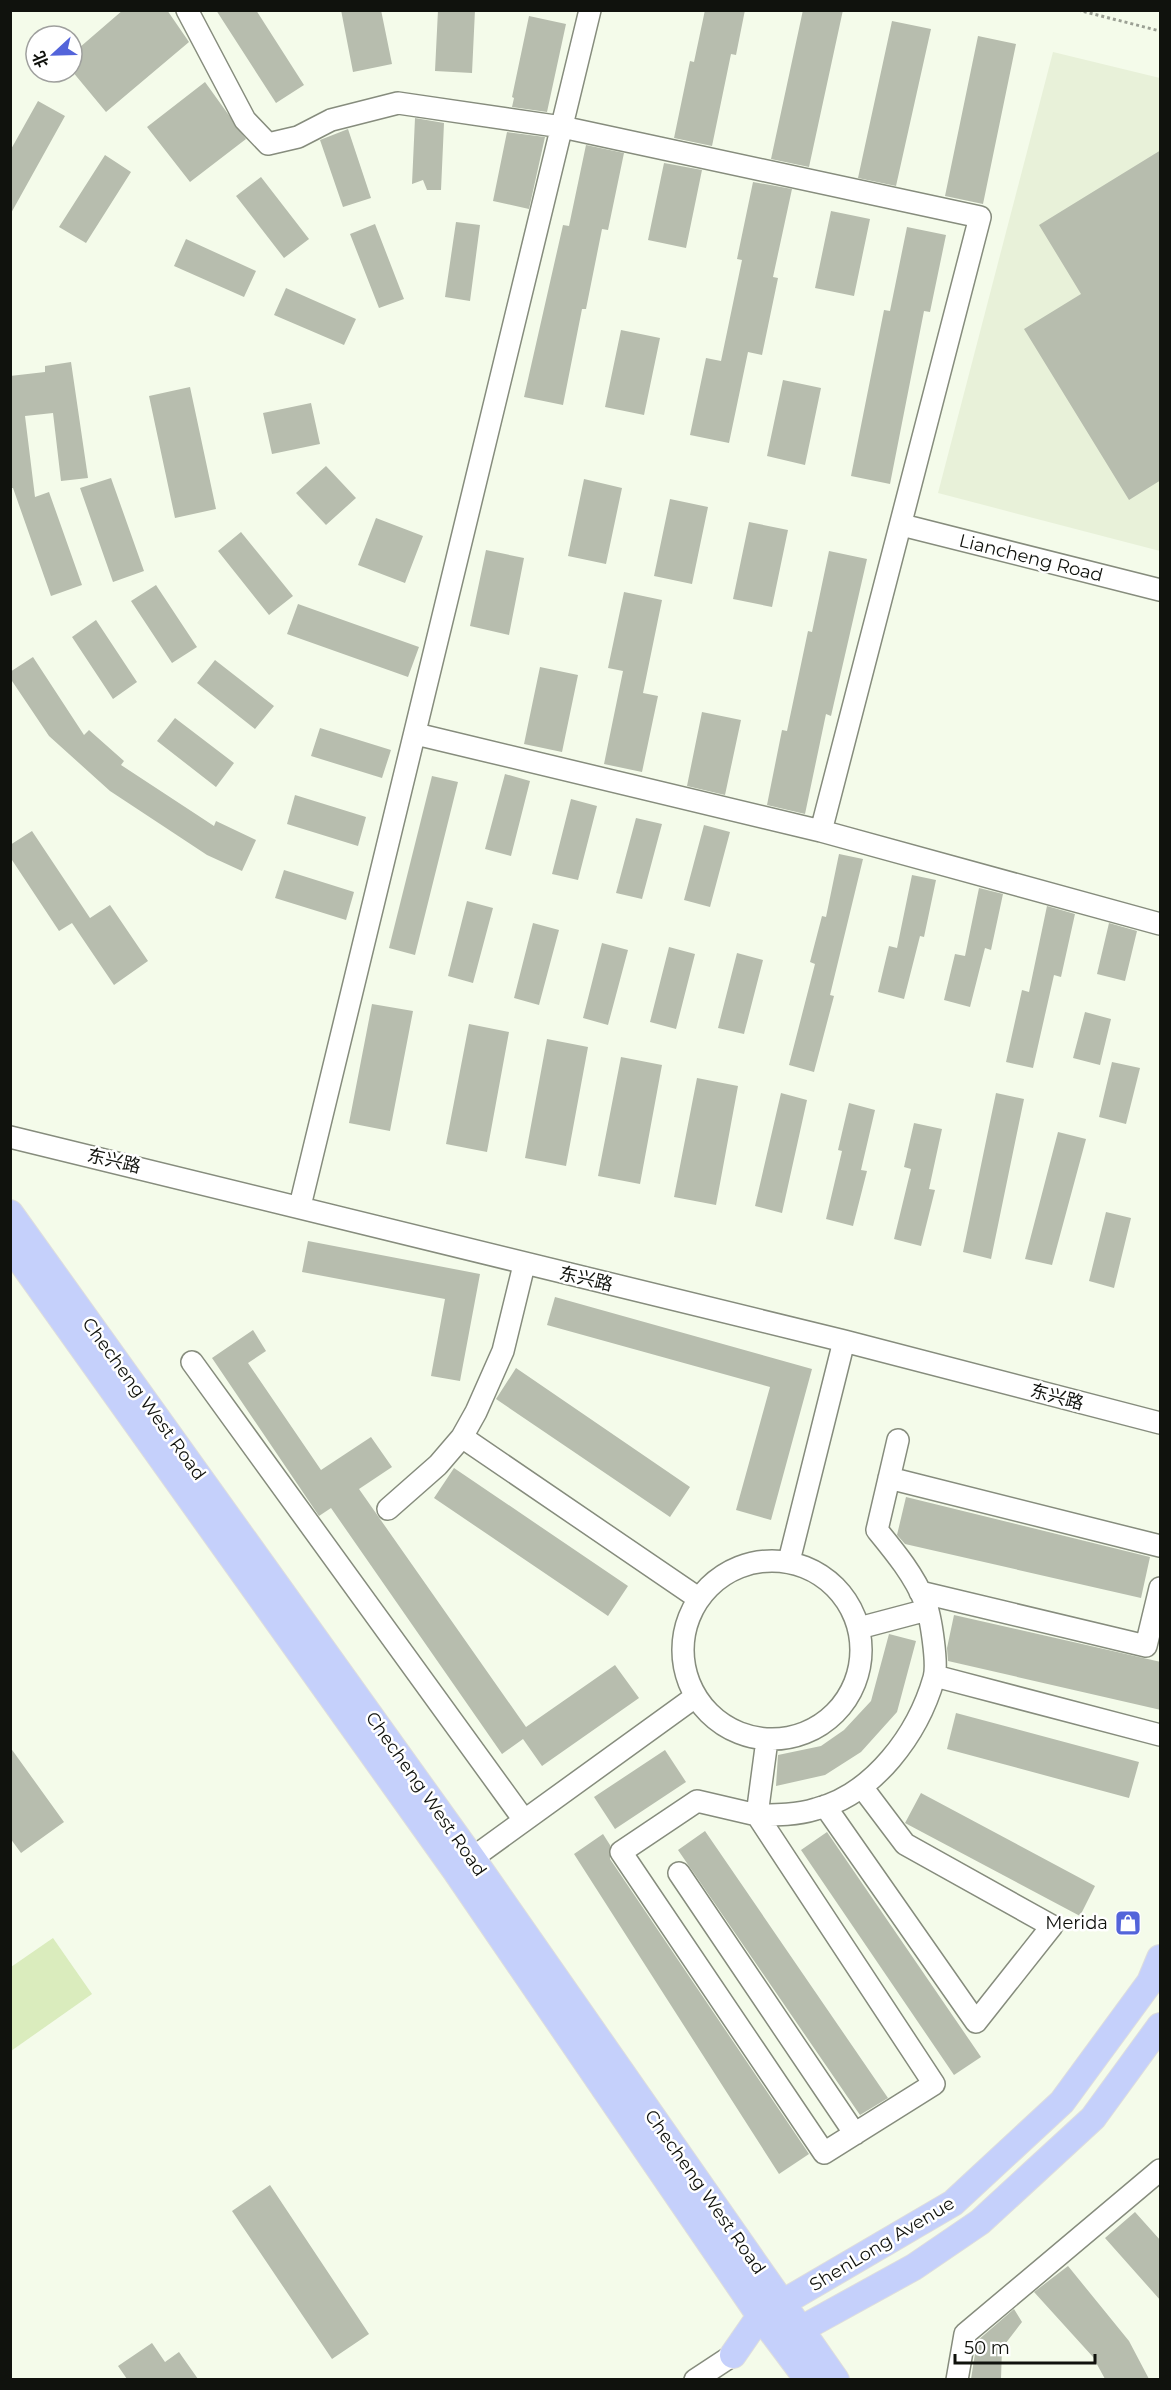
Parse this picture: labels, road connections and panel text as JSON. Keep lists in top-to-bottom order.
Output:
{
  "streets": {
    "main road": ["Checheng West Road", "ShenLong Avenue"],
    "street": ["Liancheng Road", "东兴路"]
  },
  "crossings": [
    ["Checheng West Road", "ShenLong Avenue"]
  ],
  "places": {
    "shop": ["Merida"]
  },
  "scale_bar": "50 m",
  "north": "left"
}
